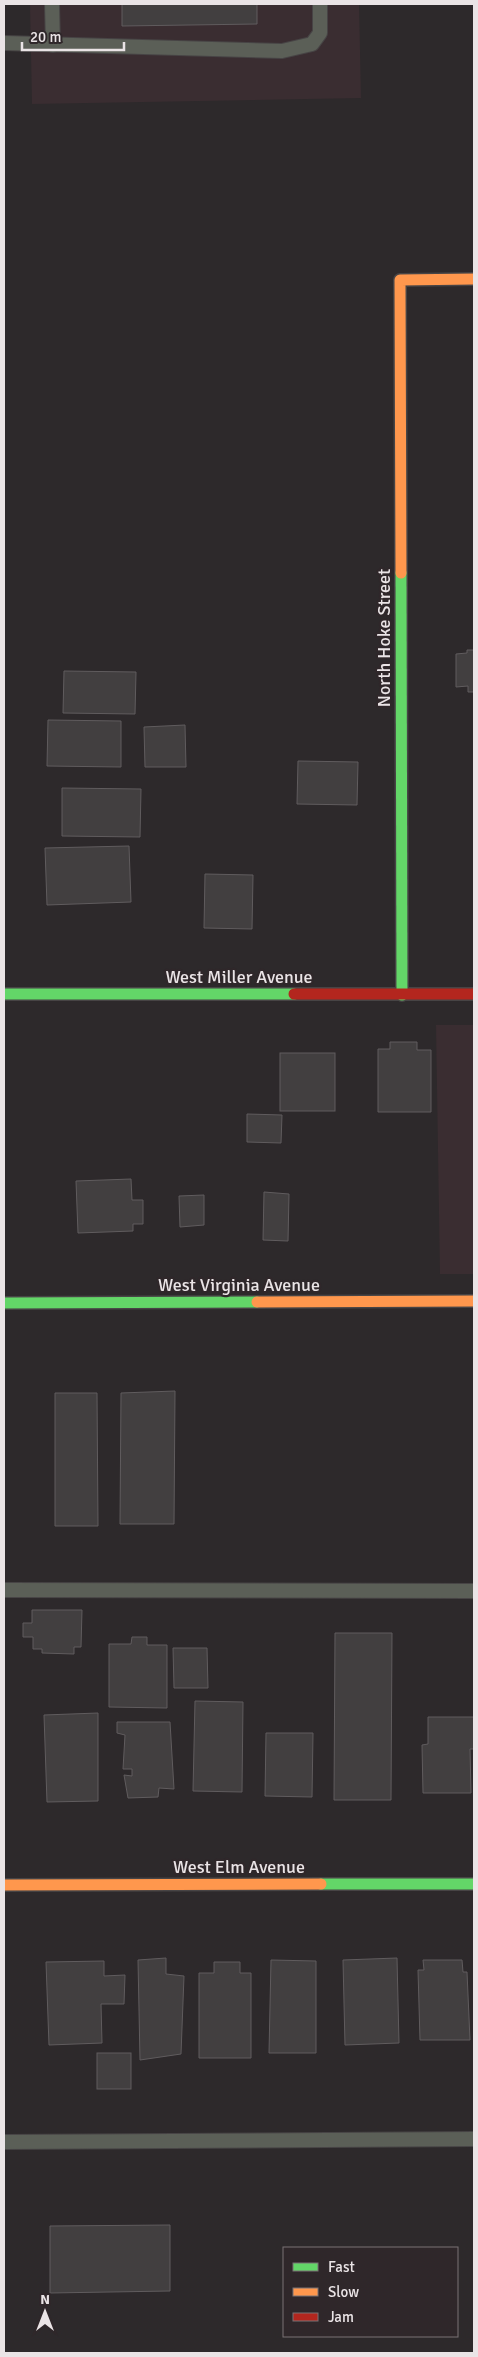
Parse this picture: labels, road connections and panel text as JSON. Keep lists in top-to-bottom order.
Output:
{
  "streets": {
    "street": [
      "North Hoke Street",
      "West Miller Avenue",
      "West Virginia Avenue",
      "West Elm Avenue"
    ]
  },
  "crossings": [
    ["North Hoke Street", "West Miller Avenue"]
  ],
  "legend": ["Fast", "Slow", "Jam"],
  "scale_bar": "20 m",
  "north": "top"
}
